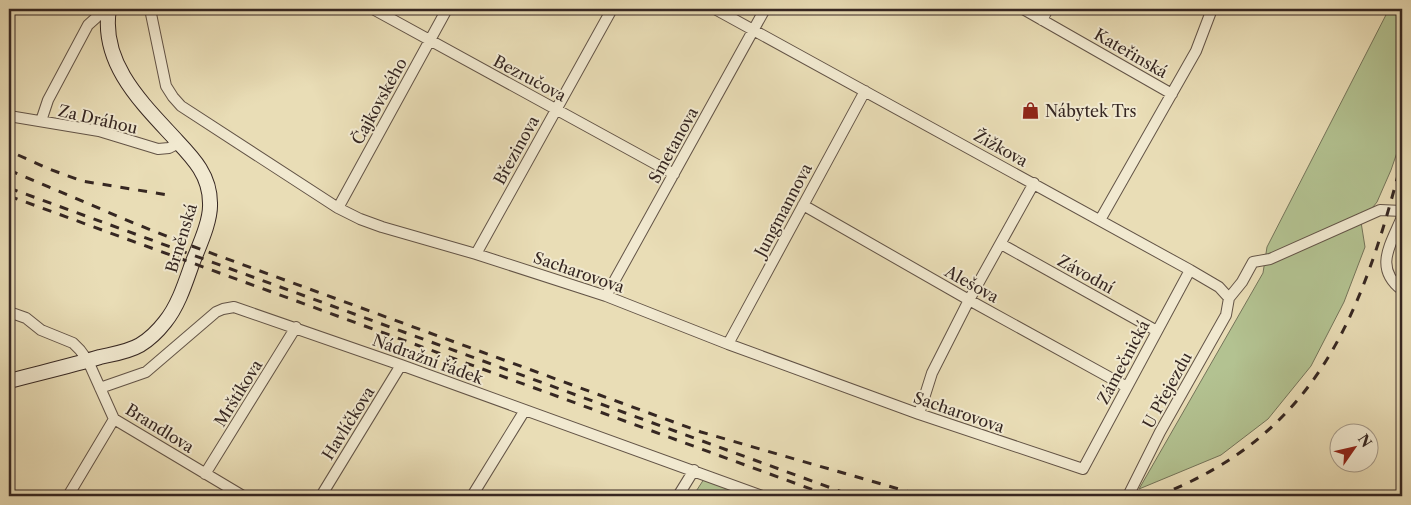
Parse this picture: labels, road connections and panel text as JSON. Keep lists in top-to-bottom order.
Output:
{
  "streets": {
    "main road": ["Brněnská"],
    "street": [
      "Kateřinská",
      "Bezručova",
      "Čajkovského",
      "Za Dráhou",
      "Smetanova",
      "Žižkova",
      "Březinova",
      "Jungmannova",
      "Sacharovova",
      "Závodní",
      "Alešova",
      "Nádražní řádek",
      "Zámečnická",
      "U Přejezdu",
      "Mrštíkova",
      "Havlíčkova",
      "Brandlova"
    ]
  },
  "crossings": [
    ["Kateřinská", "Žižkova"],
    ["Bezručova", "Čajkovského"],
    ["Bezručova", "Smetanova"],
    ["Bezručova", "Březinova"],
    ["Čajkovského", "Sacharovova"],
    ["Za Dráhou", "Brněnská"],
    ["Smetanova", "Žižkova"],
    ["Smetanova", "Sacharovova"],
    ["Žižkova", "Jungmannova"],
    ["Žižkova", "Zámečnická"],
    ["Žižkova", "U Přejezdu"],
    ["Březinova", "Sacharovova"],
    ["Jungmannova", "Sacharovova"],
    ["Jungmannova", "Alešova"],
    ["Brněnská", "Brandlova"],
    ["Sacharovova", "Zámečnická"],
    ["Závodní", "Zámečnická"],
    ["Alešova", "Zámečnická"],
    ["Nádražní řádek", "Mrštíkova"],
    ["Nádražní řádek", "Havlíčkova"],
    ["Nádražní řádek", "Brandlova"],
    ["Mrštíkova", "Brandlova"]
  ],
  "places": {
    "shop": ["Nábytek Trs"]
  },
  "north": "top right"
}
